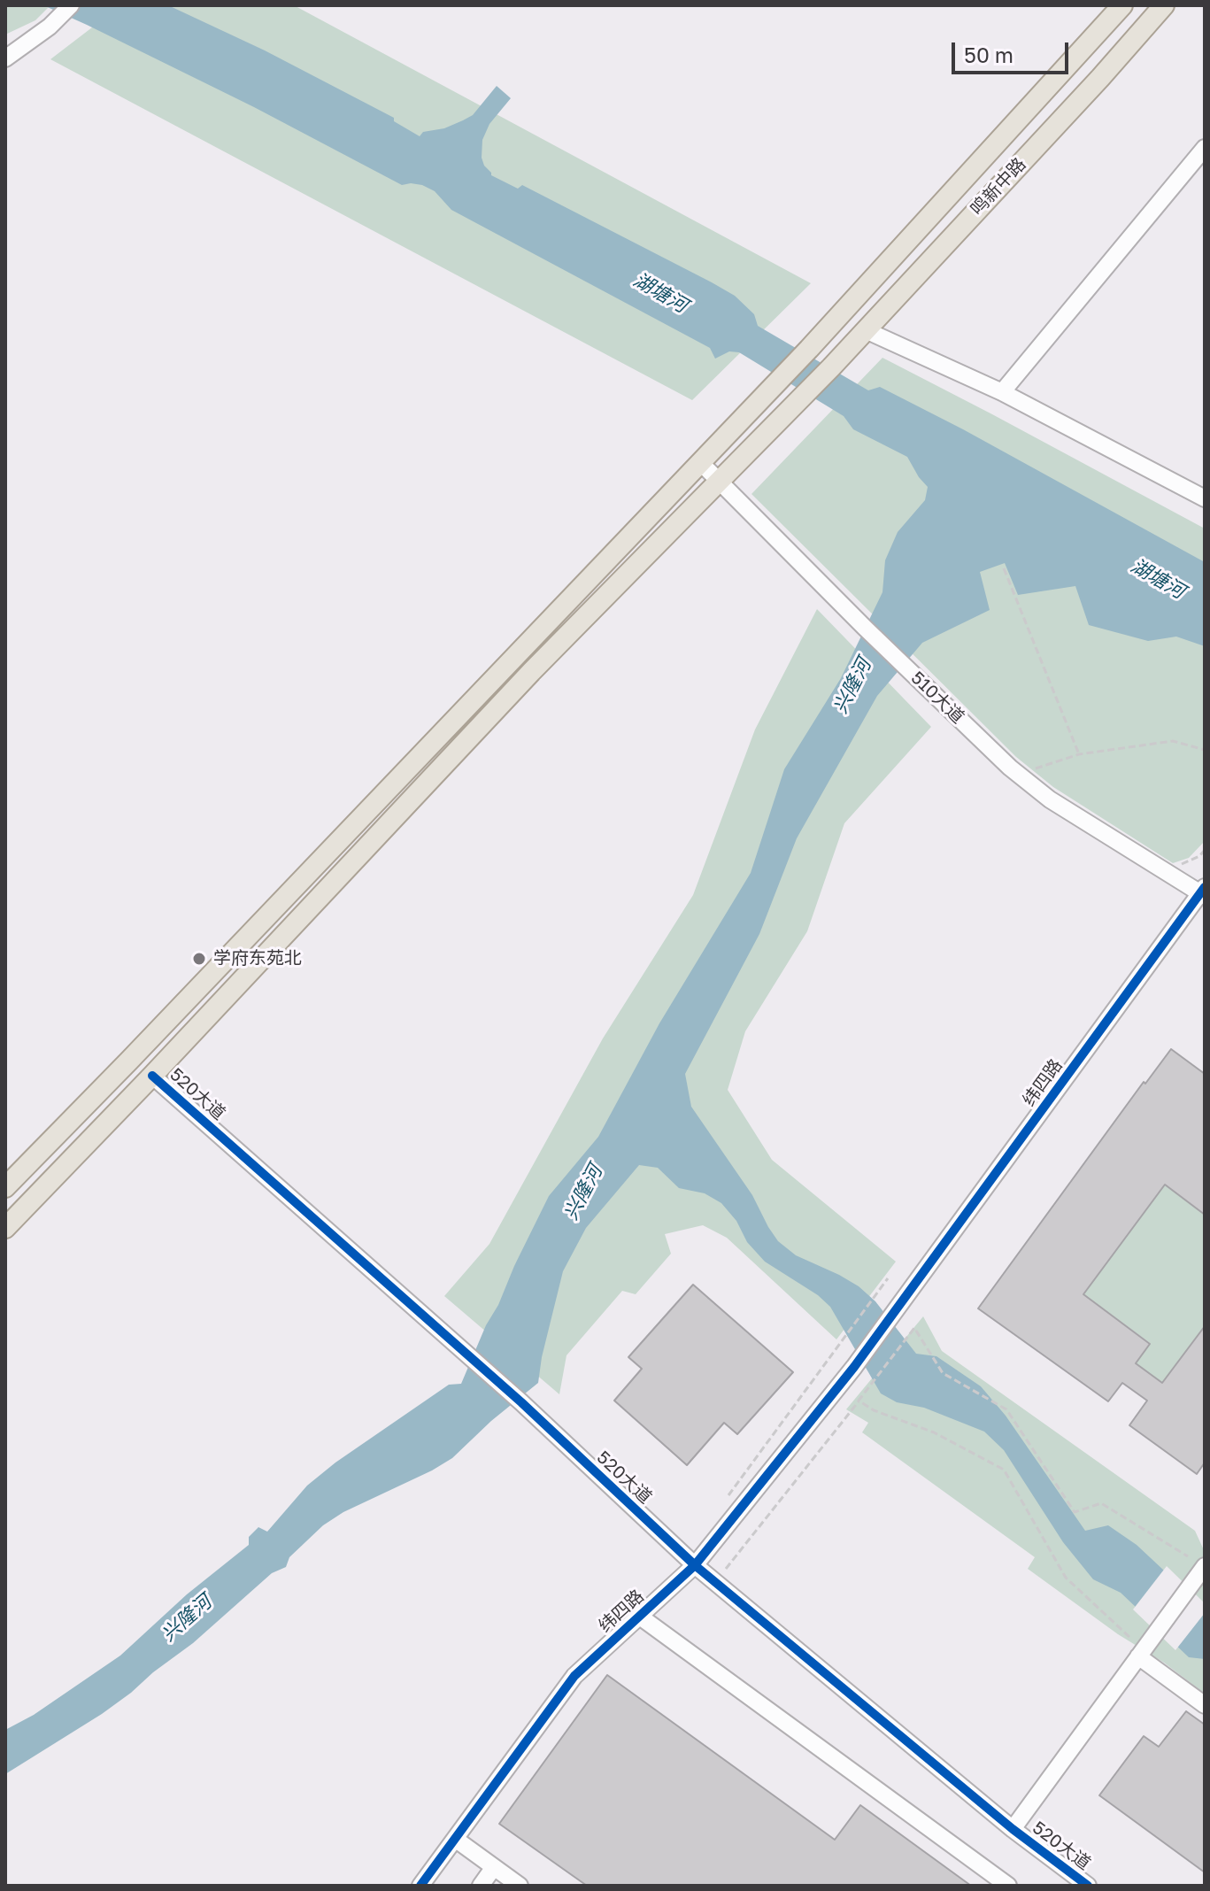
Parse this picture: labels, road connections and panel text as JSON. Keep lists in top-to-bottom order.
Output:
{
  "streets": {
    "main road": ["鸣新中路"],
    "street": ["510大道", "纬四路", "520大道"]
  },
  "crossings": [
    ["鸣新中路", "510大道"],
    ["鸣新中路", "520大道"],
    ["510大道", "纬四路"],
    ["纬四路", "520大道"]
  ],
  "water": ["湖塘河", "兴隆河"],
  "places": ["学府东苑北"],
  "scale_bar": "50 m"
}
